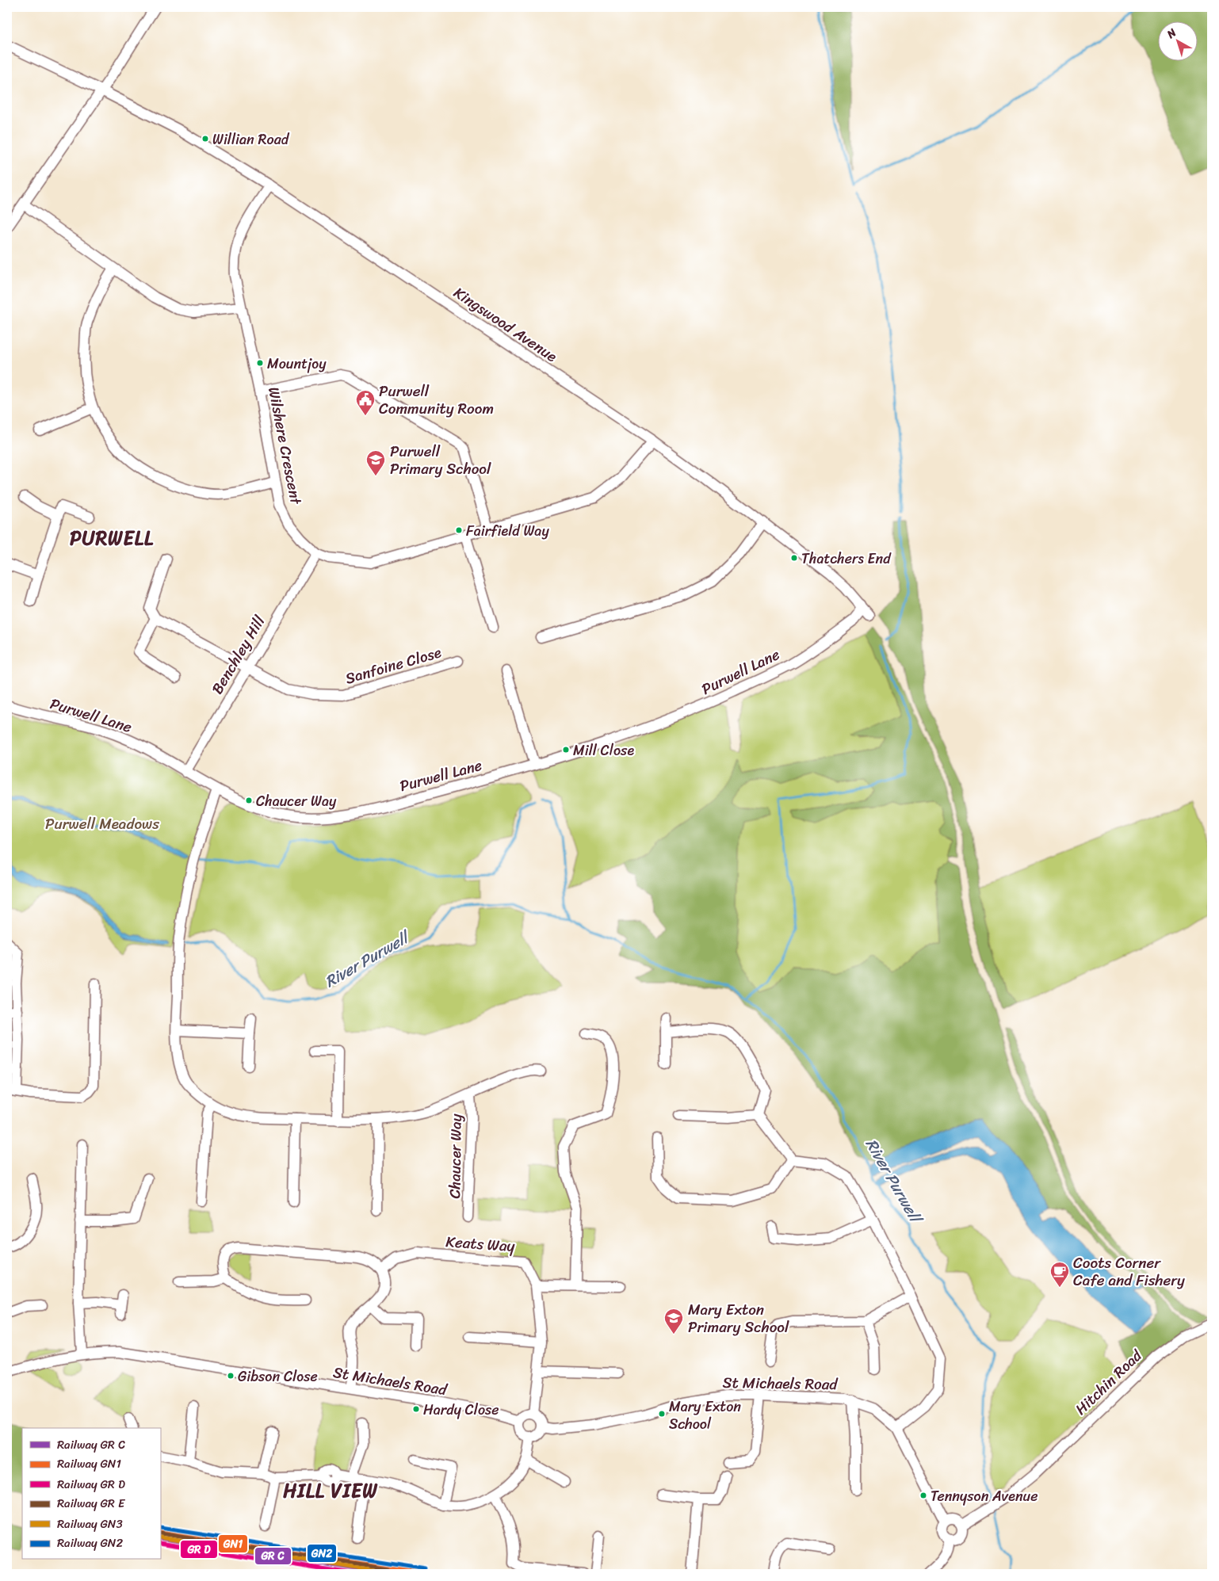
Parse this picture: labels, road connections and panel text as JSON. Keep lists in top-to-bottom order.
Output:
{
  "streets": {
    "street": [
      "Kingswood Avenue",
      "Wilshere Crescent",
      "Benchley Hill",
      "Sanfoine Close",
      "Purwell Lane",
      "Chaucer Way",
      "Keats Way",
      "St Michaels Road",
      "Hitchin Road"
    ]
  },
  "crossings": [
    ["Kingswood Avenue", "Wilshere Crescent"],
    ["Kingswood Avenue", "Purwell Lane"],
    ["Wilshere Crescent", "Benchley Hill"],
    ["Benchley Hill", "Sanfoine Close"],
    ["Benchley Hill", "Purwell Lane"],
    ["Purwell Lane", "Chaucer Way"],
    ["Keats Way", "St Michaels Road"],
    ["St Michaels Road", "Hitchin Road"]
  ],
  "districts": ["PURWELL", "HILL VIEW"],
  "water": ["River Purwell"],
  "parks": ["Purwell Meadows"],
  "places": {
    "other": [
      "Willian Road",
      "Mountjoy",
      "Fairfield Way",
      "Thatchers End",
      "Mill Close",
      "Chaucer Way",
      "Gibson Close",
      "Hardy Close",
      "Mary Exton School",
      "Tennyson Avenue"
    ],
    "public building": ["Purwell Community Room"],
    "school or university": ["Purwell Primary School", "Mary Exton Primary School"],
    "cafe": ["Coots Corner Cafe and Fishery"]
  },
  "lines": ["rail line GN2", "rail line GN1", "rail line GN3"],
  "legend": [
    "Railway GR C",
    "Railway GN1",
    "Railway GR D",
    "Railway GR E",
    "Railway GN3",
    "Railway GN2"
  ],
  "north": "top left"
}
